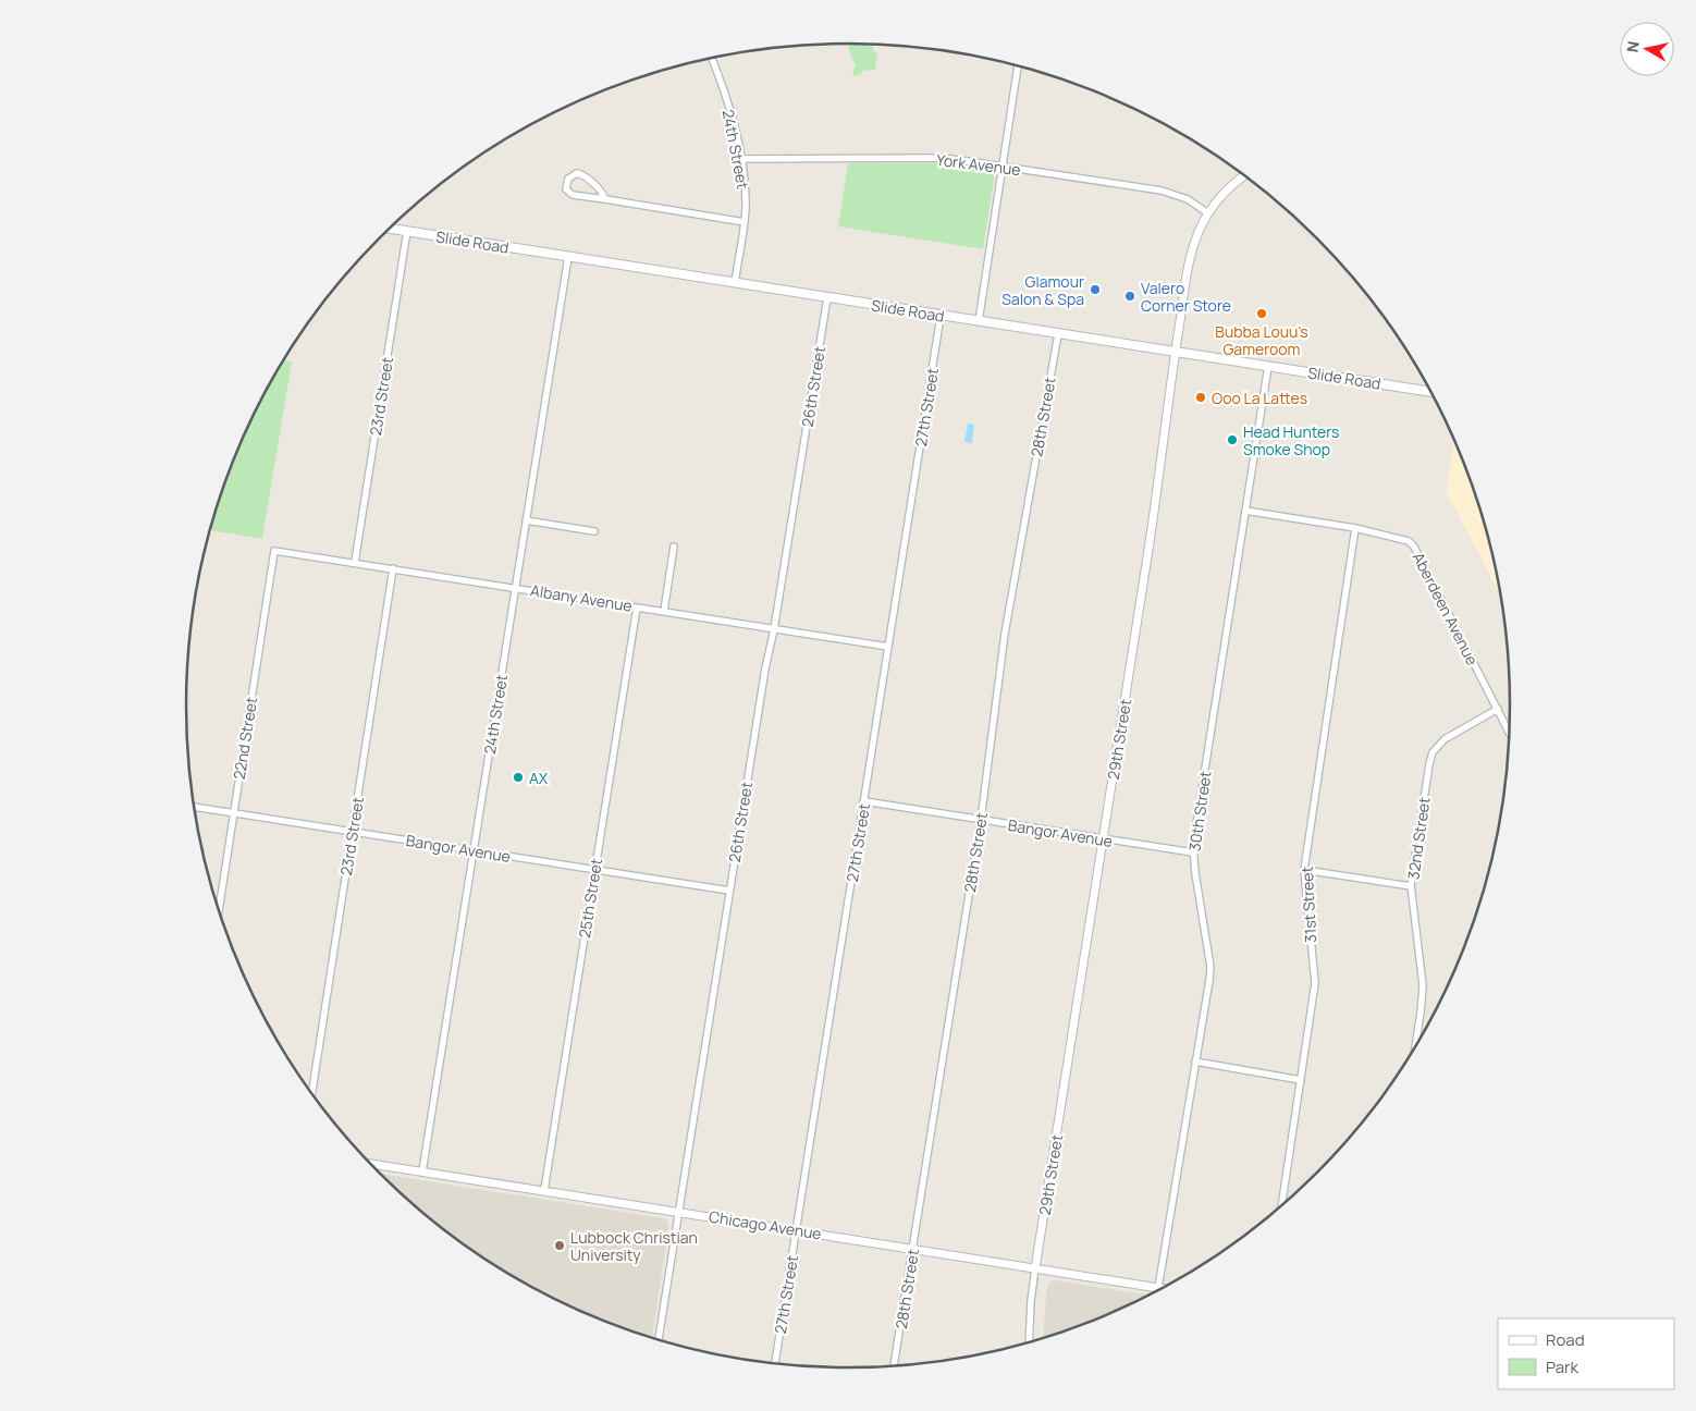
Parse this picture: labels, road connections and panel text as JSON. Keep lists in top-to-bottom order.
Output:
{
  "streets": {
    "main road": ["Slide Road"],
    "street": [
      "24th Street",
      "York Avenue",
      "26th Street",
      "23rd Street",
      "27th Street",
      "28th Street",
      "Albany Avenue",
      "Aberdeen Avenue",
      "22nd Street",
      "29th Street",
      "30th Street",
      "Bangor Avenue",
      "32nd Street",
      "25th Street",
      "31st Street",
      "Chicago Avenue"
    ]
  },
  "crossings": [
    ["24th Street", "York Avenue"],
    ["24th Street", "Slide Road"],
    ["24th Street", "Albany Avenue"],
    ["24th Street", "Bangor Avenue"],
    ["24th Street", "Chicago Avenue"],
    ["York Avenue", "29th Street"],
    ["Slide Road", "26th Street"],
    ["Slide Road", "23rd Street"],
    ["Slide Road", "27th Street"],
    ["Slide Road", "28th Street"],
    ["Slide Road", "29th Street"],
    ["Slide Road", "30th Street"],
    ["26th Street", "Albany Avenue"],
    ["26th Street", "Bangor Avenue"],
    ["26th Street", "Chicago Avenue"],
    ["23rd Street", "Albany Avenue"],
    ["23rd Street", "Bangor Avenue"],
    ["27th Street", "Albany Avenue"],
    ["27th Street", "Bangor Avenue"],
    ["27th Street", "Chicago Avenue"],
    ["28th Street", "Bangor Avenue"],
    ["28th Street", "Chicago Avenue"],
    ["Albany Avenue", "22nd Street"],
    ["Albany Avenue", "25th Street"],
    ["Aberdeen Avenue", "30th Street"],
    ["Aberdeen Avenue", "32nd Street"],
    ["Aberdeen Avenue", "31st Street"],
    ["22nd Street", "Bangor Avenue"],
    ["29th Street", "Bangor Avenue"],
    ["29th Street", "Chicago Avenue"],
    ["30th Street", "Bangor Avenue"],
    ["30th Street", "Chicago Avenue"],
    ["Bangor Avenue", "25th Street"],
    ["25th Street", "Chicago Avenue"]
  ],
  "places": [
    "Glamour Salon & Spa",
    "Valero Corner Store",
    "Bubba Louu's Gameroom",
    "Ooo La Lattes",
    "Head Hunters Smoke Shop",
    "AX",
    "Lubbock Christian University"
  ],
  "legend": ["Road", "Park"],
  "north": "left"
}
